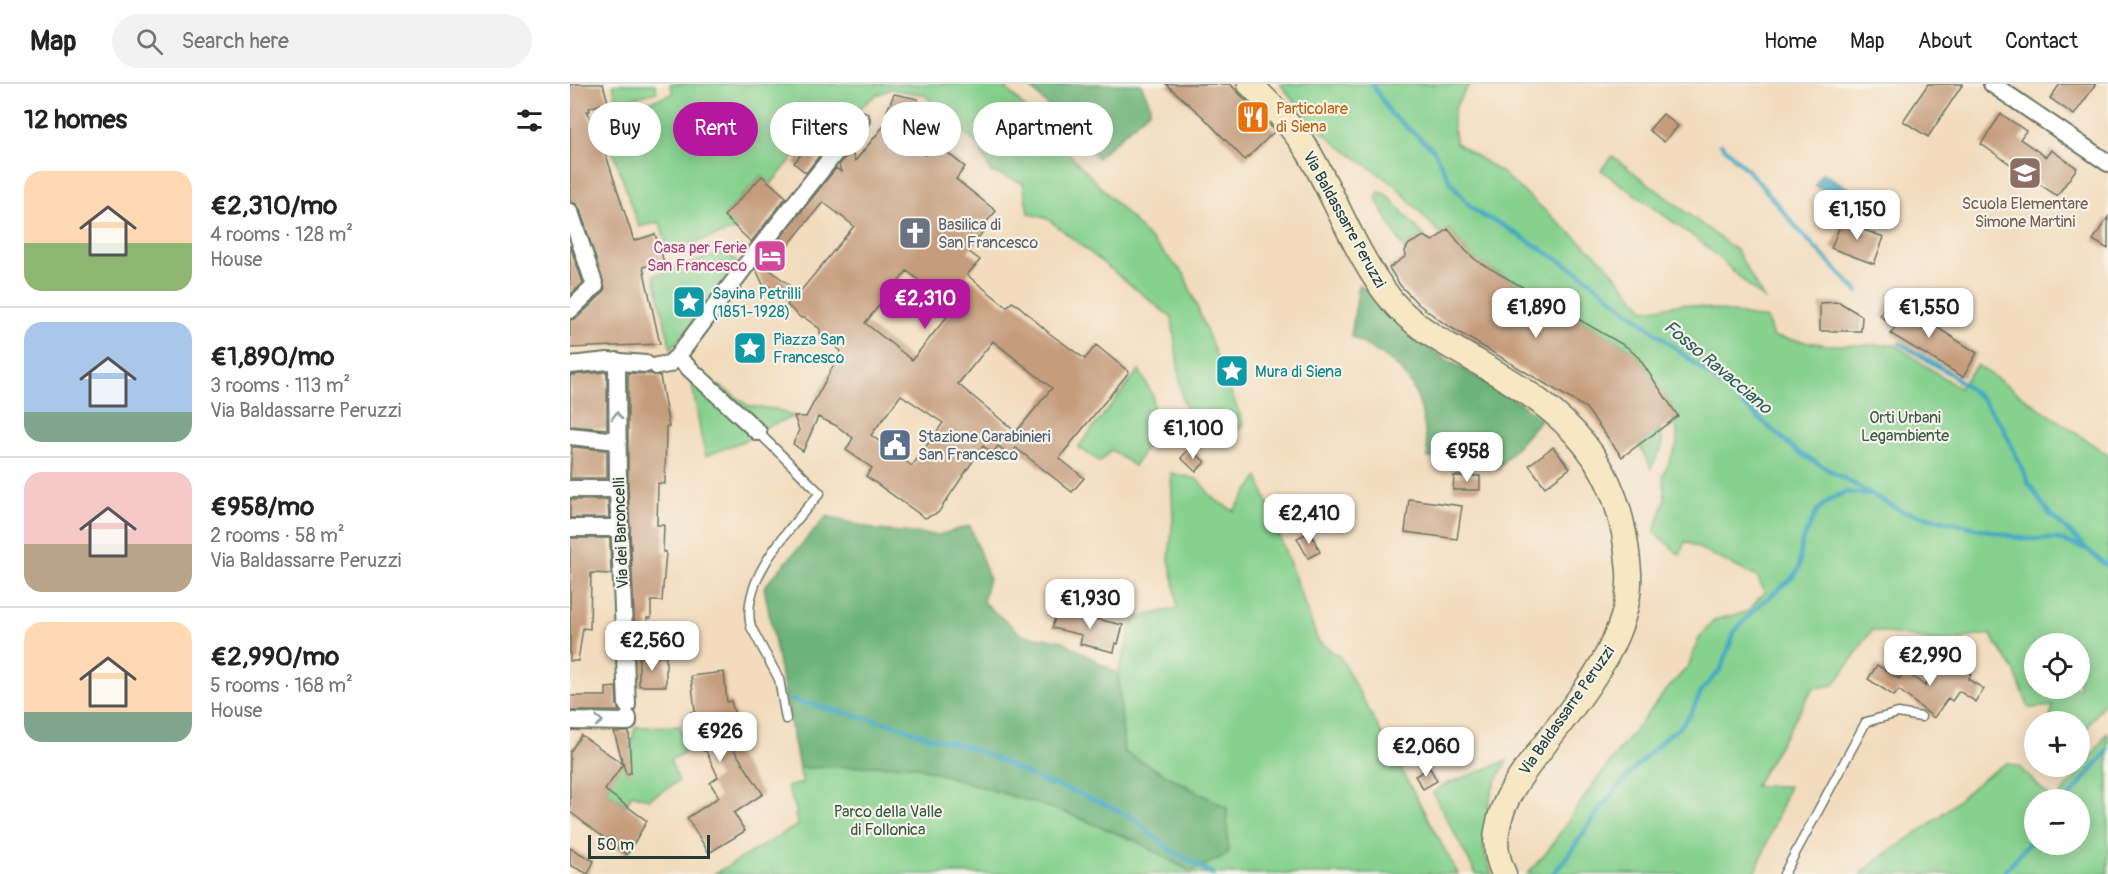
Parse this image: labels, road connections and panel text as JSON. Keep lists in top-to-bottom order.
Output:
{
  "streets": {
    "street": ["Via Baldassarre Peruzzi", "Via dei Baroncelli"]
  },
  "one_way": ["Via dei Baroncelli"],
  "water": ["Fosso Ravacciano"],
  "parks": ["Orti Urbani Legambiente", "Parco della Valle di Follonica"],
  "places": {
    "restaurant": ["Particolare di Siena"],
    "school or university": ["Scuola Elementare Simone Martini"],
    "church": ["Basilica di San Francesco"],
    "hotel": ["Casa per Ferie San Francesco"],
    "place": ["Savina Petrilli (1851-1928)", "Piazza San Francesco", "Mura di Siena"],
    "public building": ["Stazione Carabinieri San Francesco"]
  },
  "scale_bar": "50 m",
  "page": {
    "header": "Map",
    "search": "Search here",
    "nav": [
      "Home",
      "Map",
      "About",
      "Contact"
    ],
    "heading": "12 homes",
    "chip": [
      "Buy",
      "Rent",
      "Filters",
      "New",
      "Apartment"
    ],
    "list": [
      {
        "name": "€2,310/mo",
        "note": "4 rooms · 128 m² · House"
      },
      {
        "name": "€1,890/mo",
        "note": "3 rooms · 113 m² · Via Baldassarre Peruzzi"
      },
      {
        "name": "€958/mo",
        "note": "2 rooms · 58 m² · Via Baldassarre Peruzzi"
      },
      {
        "name": "€2,990/mo",
        "note": "5 rooms · 168 m² · House"
      }
    ],
    "price": [
      "€1,150",
      "€2,310",
      "€1,890",
      "€1,550",
      "€1,100",
      "€958",
      "€2,410",
      "€1,930",
      "€2,560",
      "€2,990",
      "€926",
      "€2,060"
    ],
    "map_buttons": ["+", "−"],
    "scale": "50 m"
  }
}
